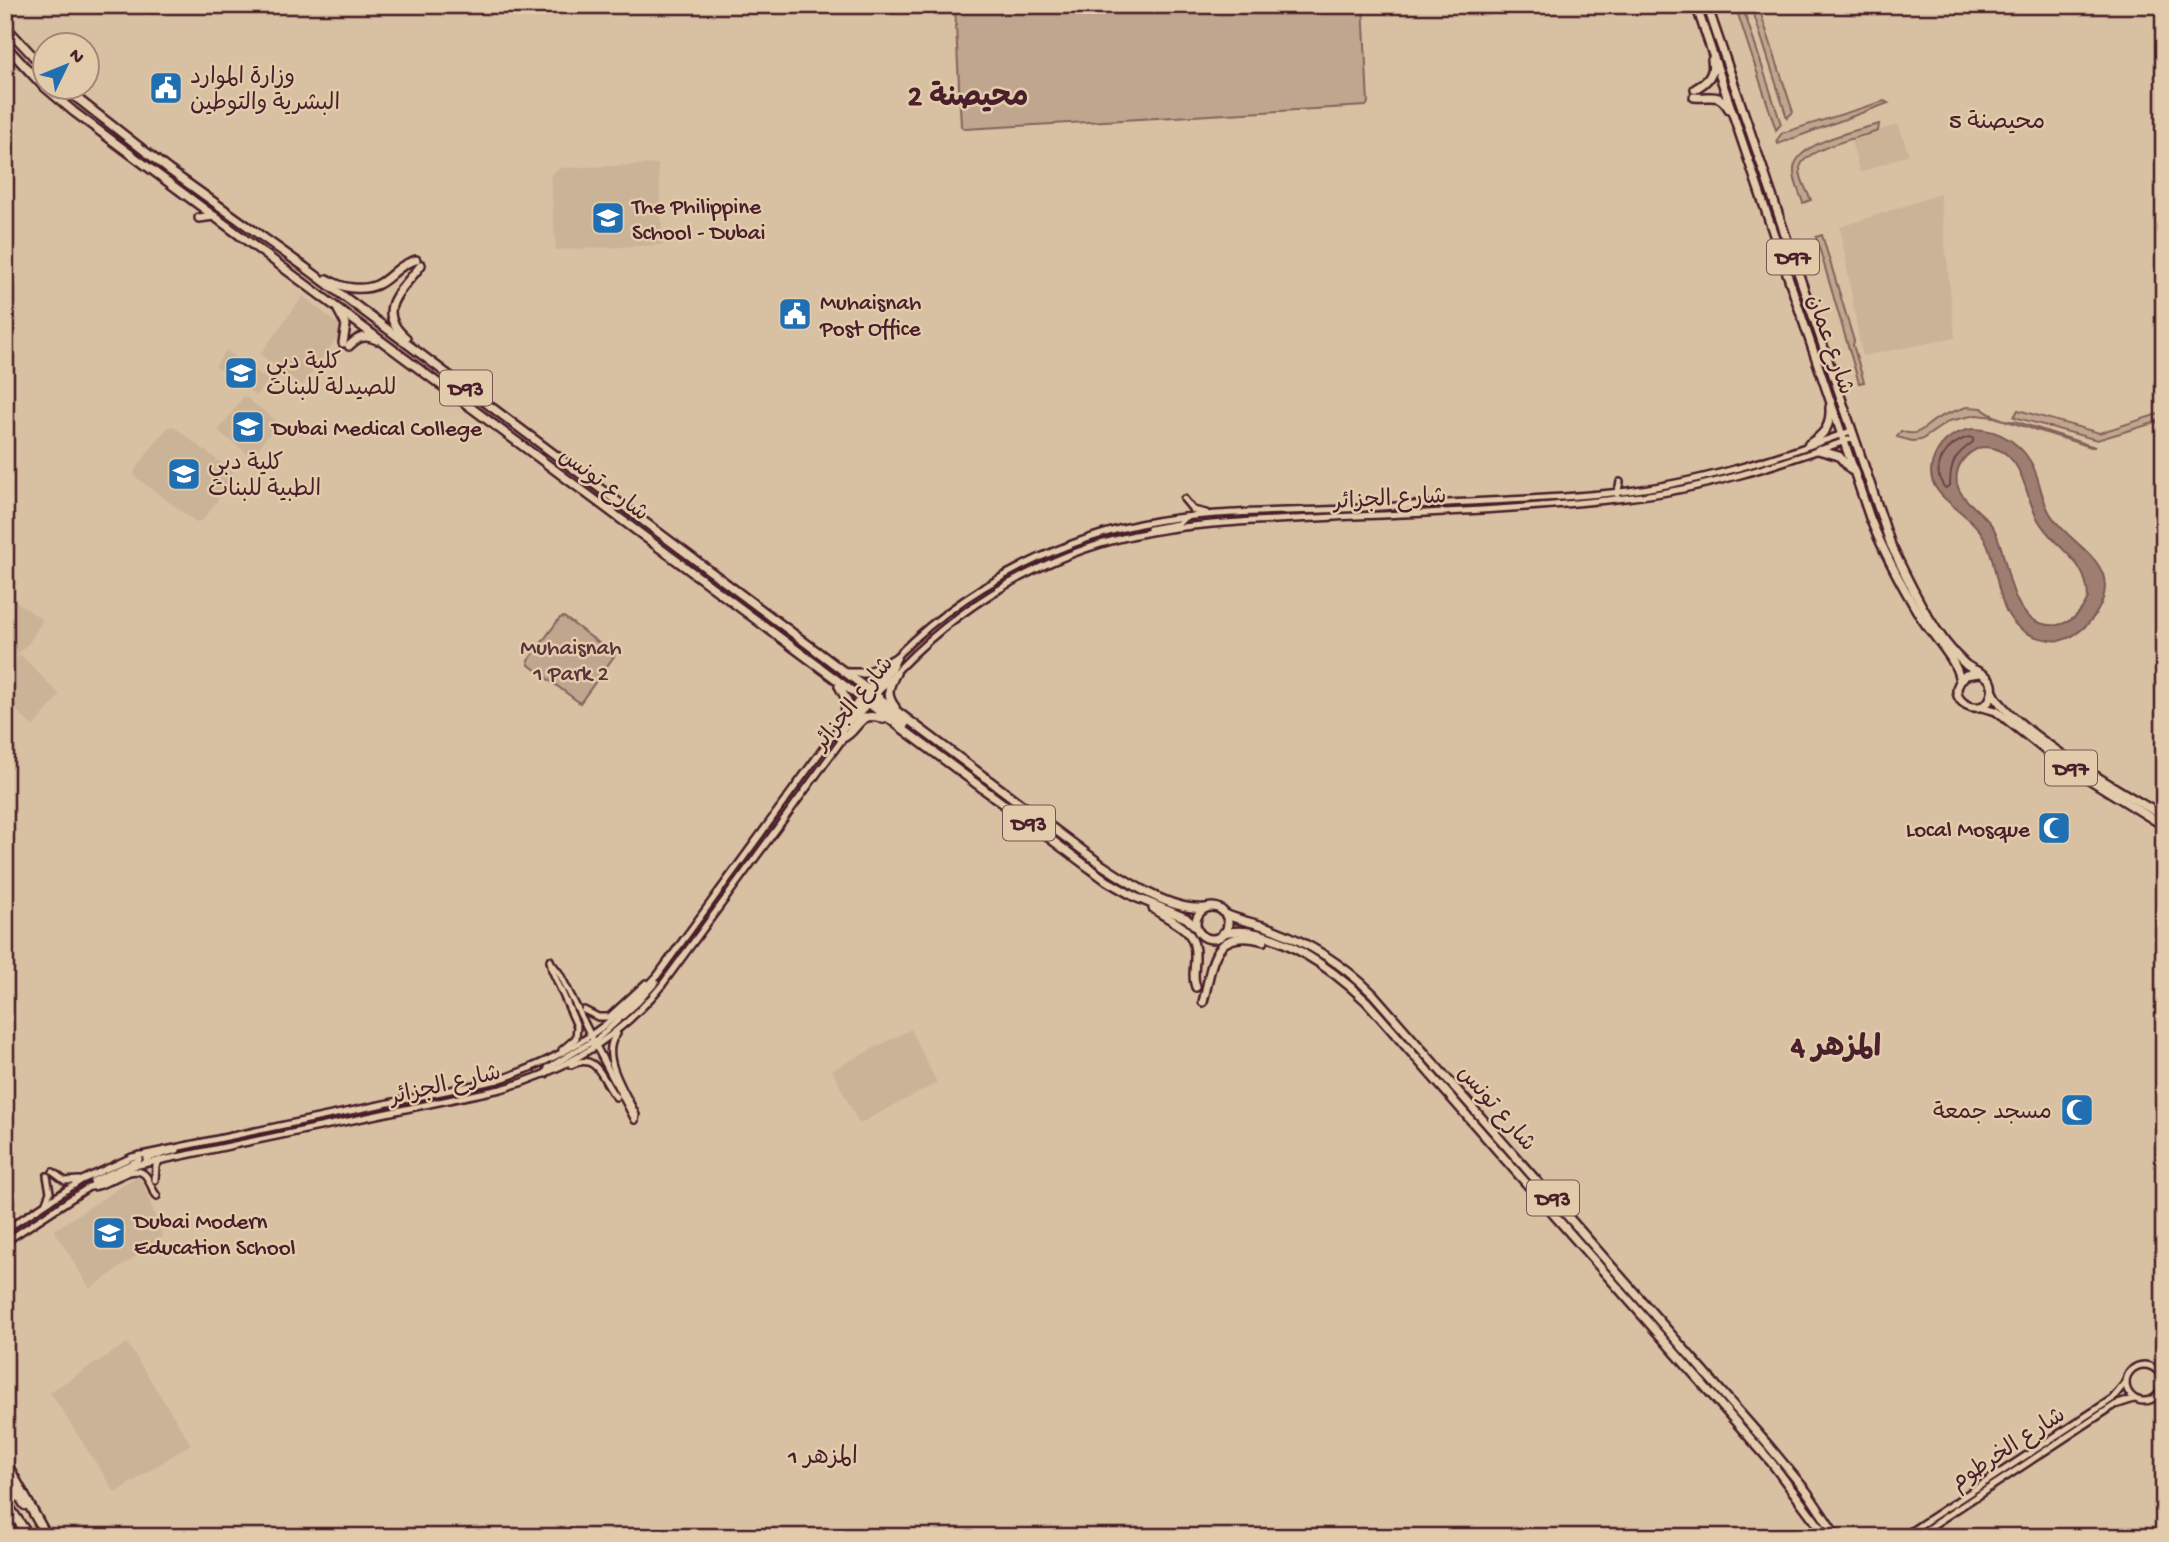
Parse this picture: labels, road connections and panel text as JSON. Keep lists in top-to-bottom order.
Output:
{
  "streets": {
    "main road": [
      "D97",
      "شارع عمان",
      "D93",
      "شارع تونس",
      "شارع الجزائر",
      "شارع الخرطوم"
    ]
  },
  "crossings": [
    ["D97", "شارع عمان"],
    ["شارع عمان", "شارع الجزائر"],
    ["شارع تونس", "شارع الجزائر"]
  ],
  "districts": [
    "محيصنة 2",
    "محيصنة 5",
    "المزهر 4",
    "المزهر 1"
  ],
  "parks": ["Muhaisnah 1 Park 2"],
  "places": {
    "public building": ["وزارة الموارد البشرية والتوطين", "Muhaisnah Post Office"],
    "school or university": [
      "The Philippine School - Dubai",
      "كلية دبي للصيدلة للبنات",
      "Dubai Medical College",
      "كلية دبي الطبية للبنات",
      "Dubai Modern Education School"
    ],
    "mosque": ["Local Mosque", "مسجد جمعة"]
  },
  "north": "top right"
}
